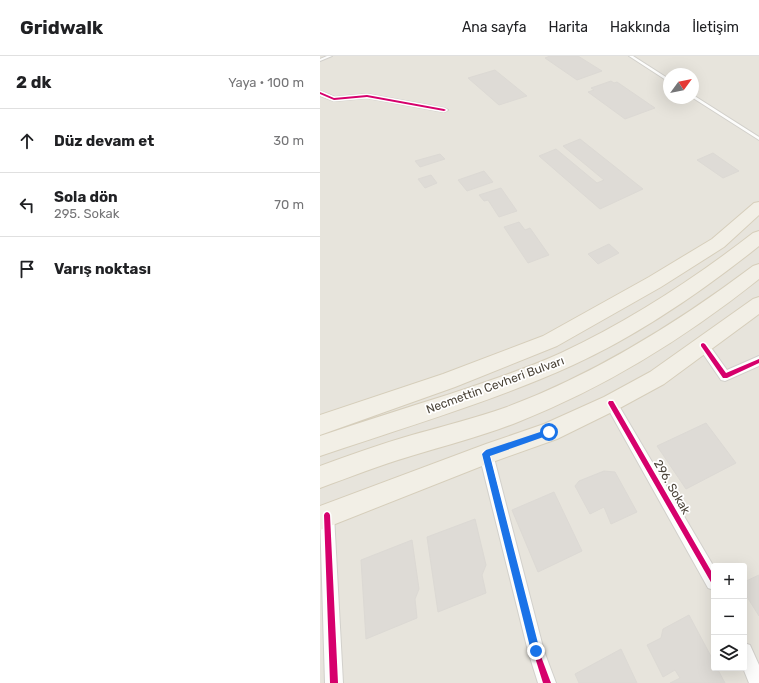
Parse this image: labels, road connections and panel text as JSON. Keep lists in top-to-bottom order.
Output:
{
  "streets": {
    "main road": ["Necmettin Cevheri Bulvarı"],
    "street": ["296. Sokak"]
  },
  "north": "top right",
  "page": {
    "header": "Gridwalk",
    "nav": [
      "Ana sayfa",
      "Harita",
      "Hakkında",
      "İletişim"
    ],
    "heading": ["2 dk", "Yaya · 100 m"],
    "list": [
      ["Düz devam et", "30 m"],
      ["Sola dön", "295. Sokak", "70 m"],
      "Varış noktası"
    ],
    "map_buttons": ["+", "−"]
  }
}
